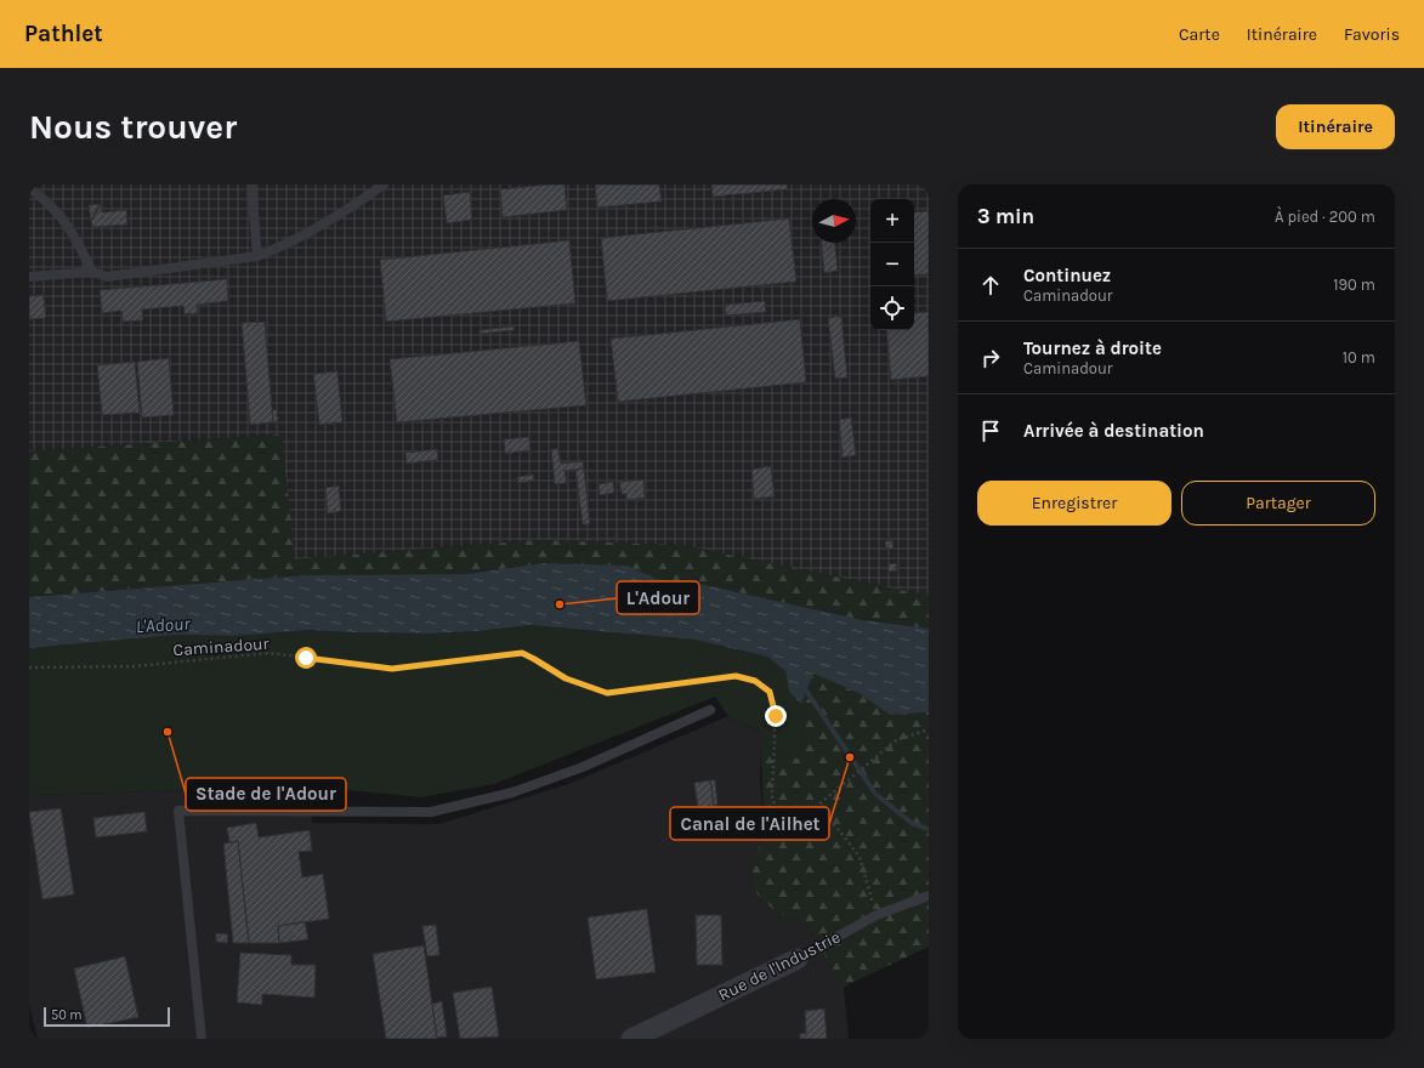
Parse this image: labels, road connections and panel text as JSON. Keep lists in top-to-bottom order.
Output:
{
  "streets": {
    "street": ["Rue de l'Industrie"],
    "path": ["Caminadour"]
  },
  "water": ["L'Adour"],
  "places": ["L'Adour", "Stade de l'Adour", "Canal de l'Ailhet"],
  "scale_bar": "50 m",
  "north": "right",
  "page": {
    "header": "Pathlet",
    "nav": ["Carte", "Itinéraire", "Favoris"],
    "buttons": [
      "Itinéraire",
      ["Enregistrer", "Partager"]
    ],
    "title": "Nous trouver",
    "heading": ["3 min", "À pied · 200 m"],
    "map_buttons": ["+", "−"],
    "list": [
      ["Continuez", "Caminadour", "190 m"],
      ["Tournez à droite", "Caminadour", "10 m"],
      "Arrivée à destination"
    ],
    "scale": "50 m"
  }
}
